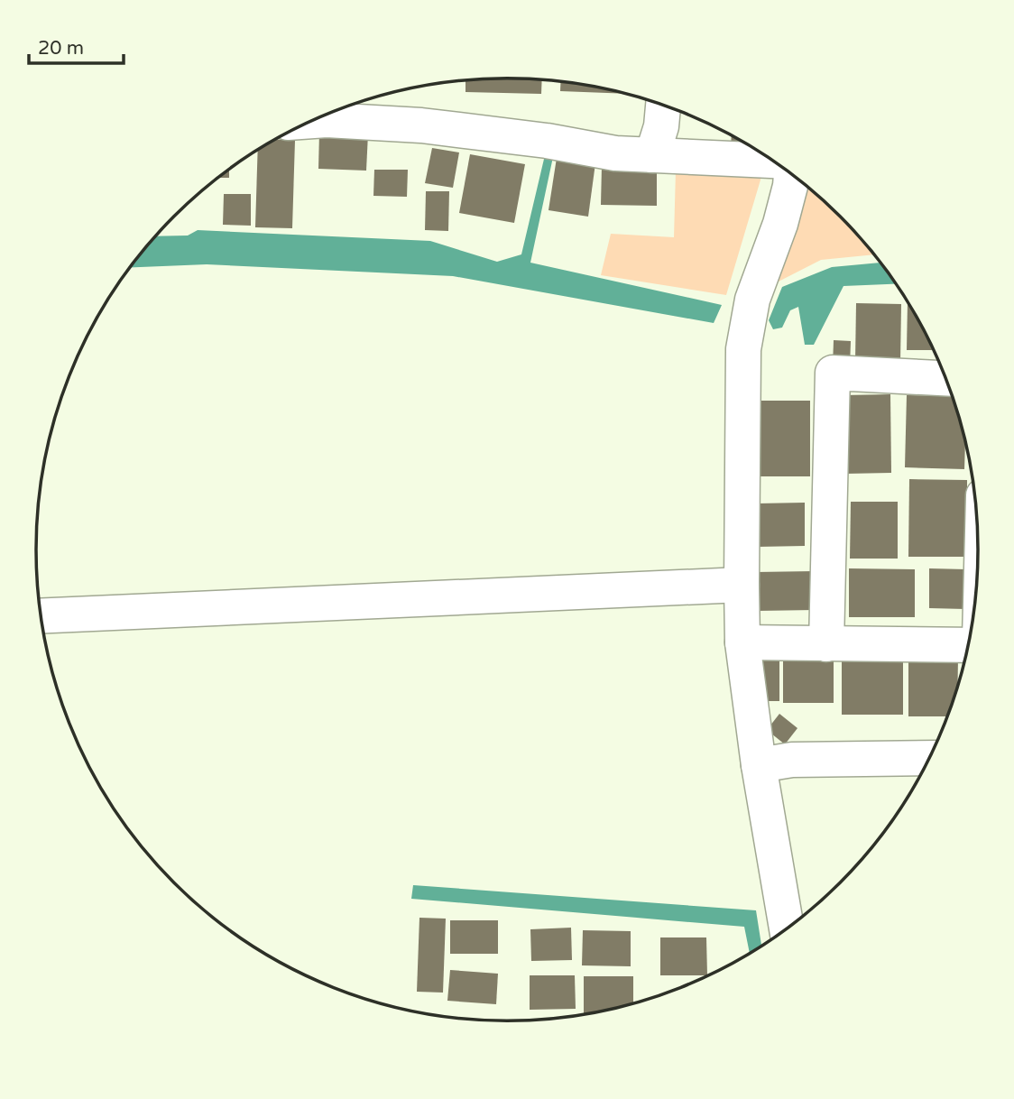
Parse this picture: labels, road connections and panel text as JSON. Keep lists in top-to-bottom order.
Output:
{
  "scale_bar": "20 m"
}
